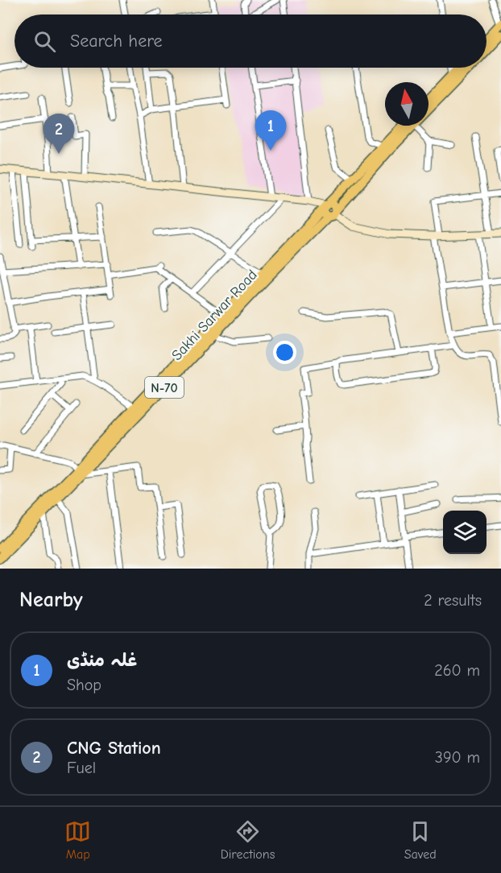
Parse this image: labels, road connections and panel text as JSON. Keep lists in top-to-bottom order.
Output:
{
  "streets": {
    "highway": ["Sakhi Sarwar Road", "N-70"]
  },
  "crossings": [
    ["Sakhi Sarwar Road", "N-70"]
  ],
  "north": "top",
  "page": {
    "search": "Search here",
    "pins": ["1", "2"],
    "heading": ["Nearby", "2 results"],
    "list": [
      {
        "mark": "1",
        "name": "غلہ منڈی",
        "note": "Shop",
        "value": "260 m"
      },
      {
        "mark": "2",
        "name": "CNG Station",
        "note": "Fuel",
        "value": "390 m"
      }
    ],
    "nav": ["Map", "Directions", "Saved"]
  }
}
